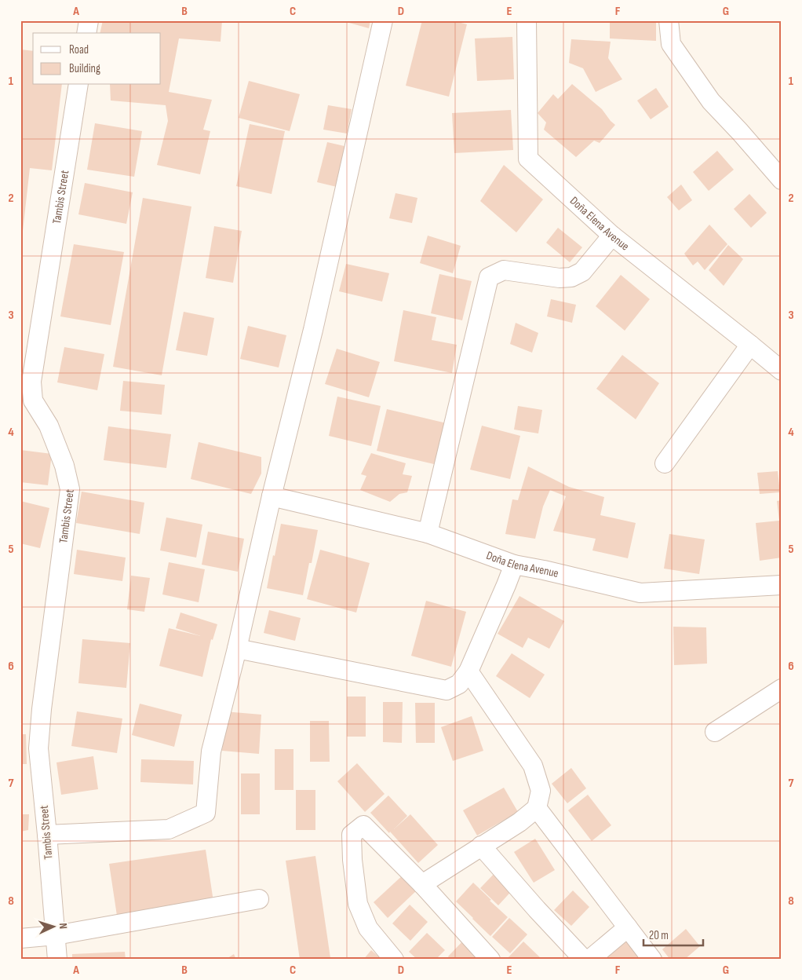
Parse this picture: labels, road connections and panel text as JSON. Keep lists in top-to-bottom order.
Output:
{
  "streets": {
    "street": ["Tambis Street", "Doña Elena Avenue"]
  },
  "legend": ["Road", "Building"],
  "scale_bar": "20 m",
  "north": "right",
  "grid": {
    "columns": [
      "A",
      "B",
      "C",
      "D",
      "E",
      "F",
      "G"
    ],
    "rows": [
      "1",
      "2",
      "3",
      "4",
      "5",
      "6",
      "7",
      "8"
    ]
  }
}
